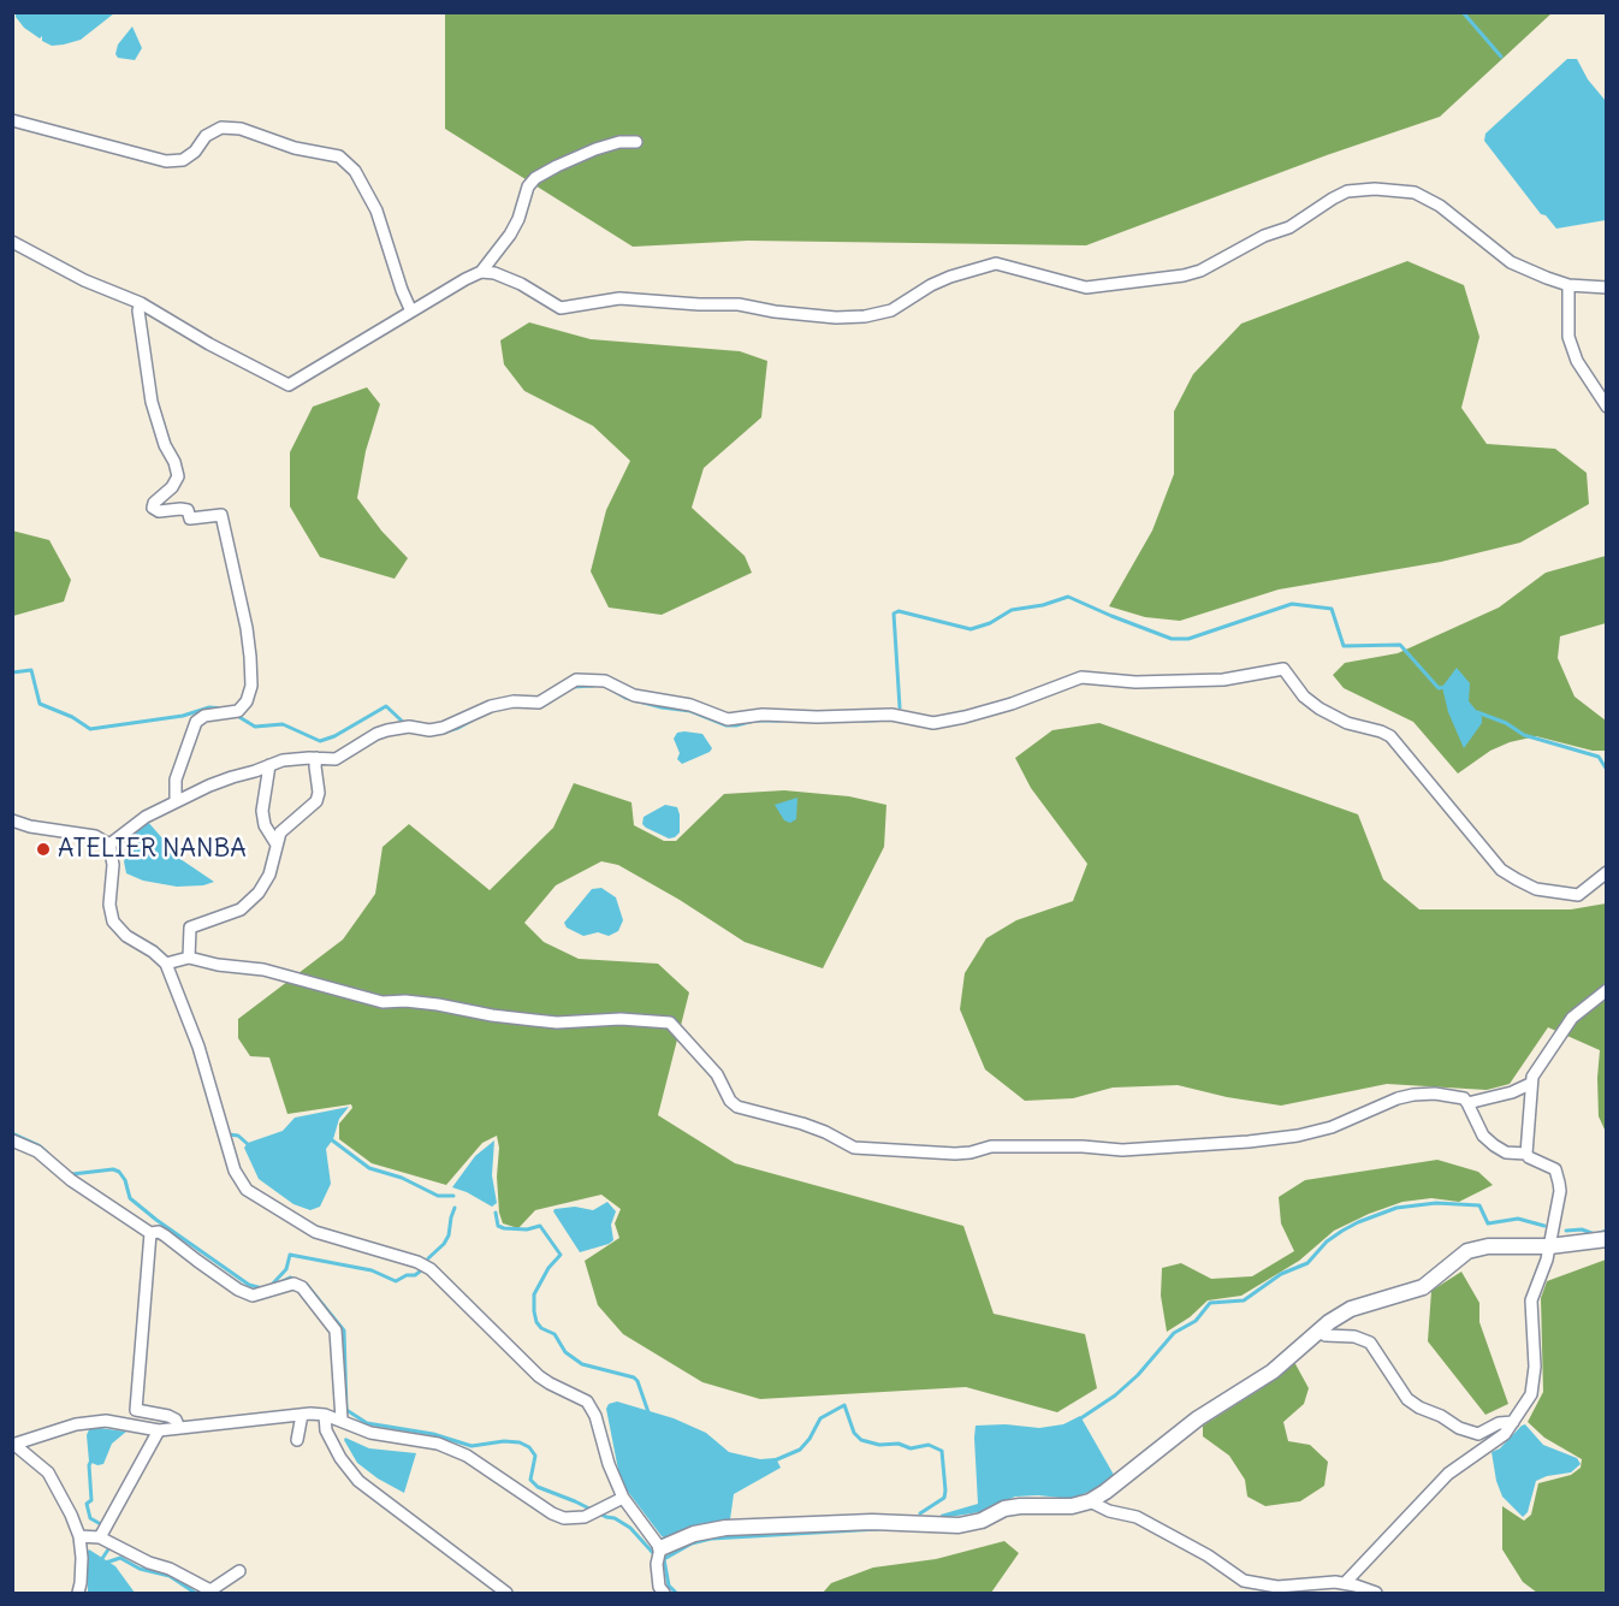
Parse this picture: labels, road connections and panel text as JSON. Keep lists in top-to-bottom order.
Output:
{
  "places": ["ATELIER NANBA"]
}
